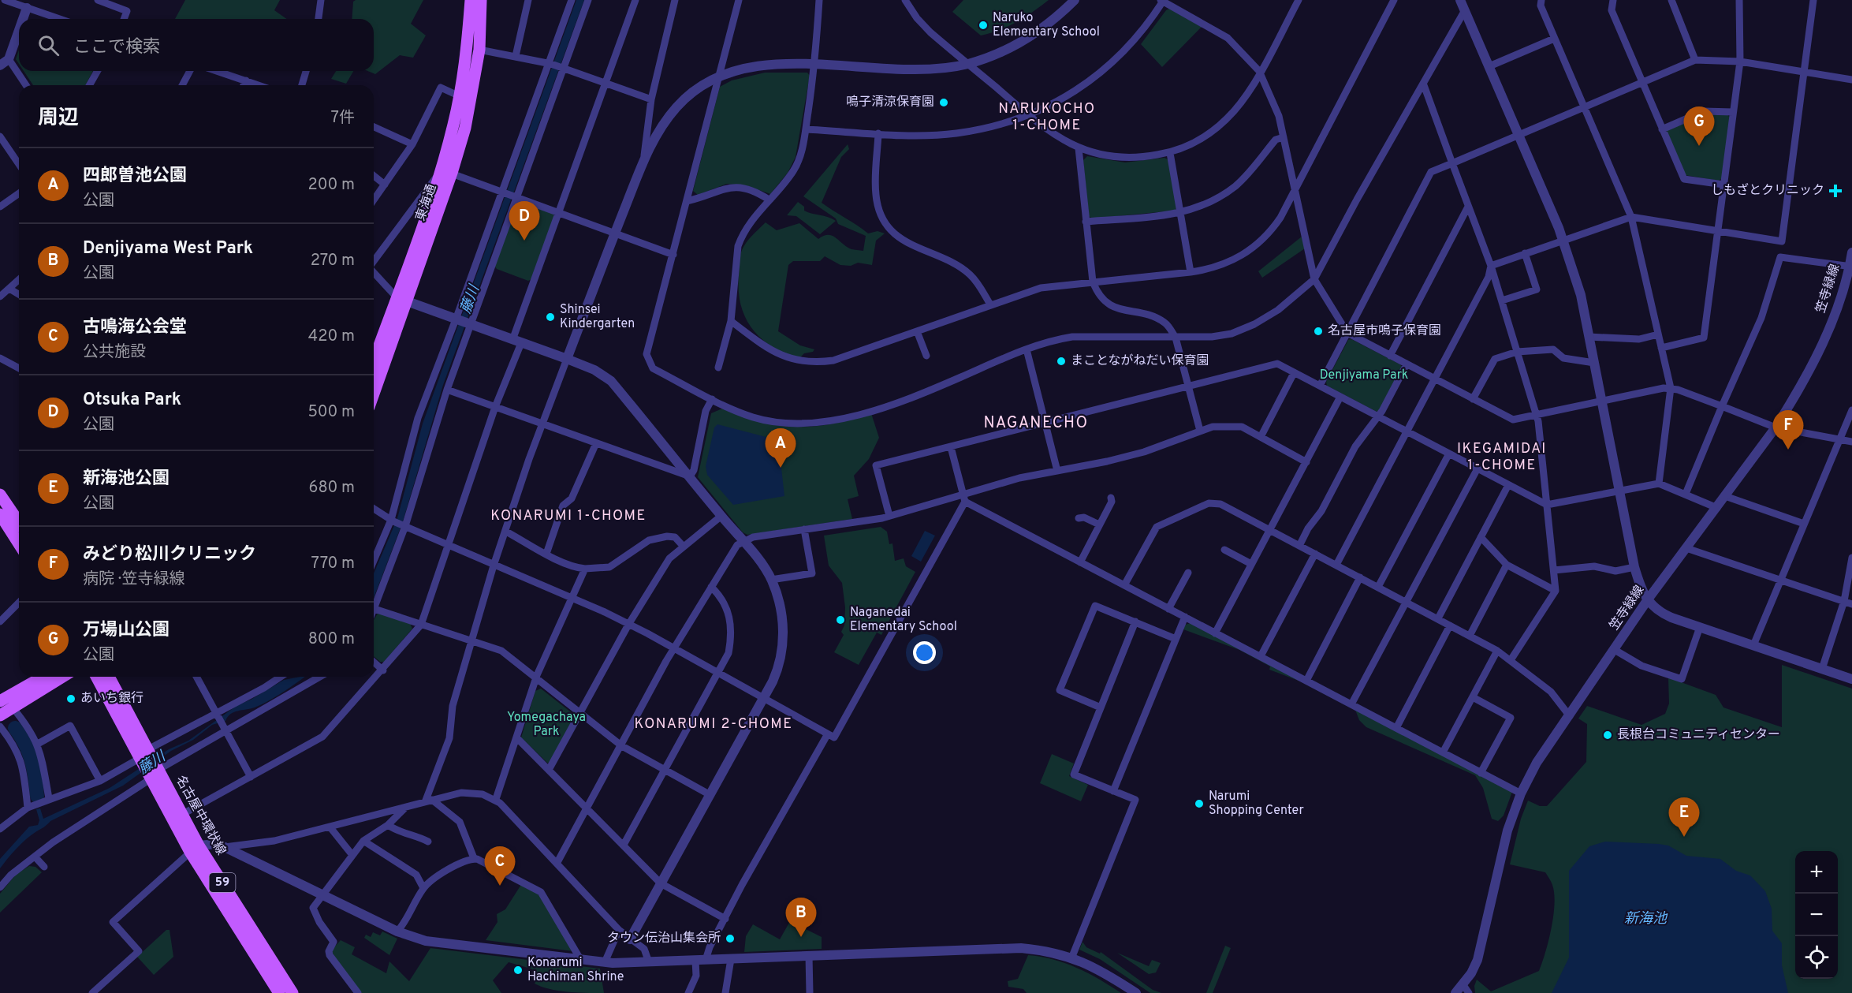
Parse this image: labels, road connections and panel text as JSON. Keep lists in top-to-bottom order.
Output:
{
  "streets": {
    "main road": ["東海通", "名古屋中環状線", "59"],
    "street": ["笠寺緑線"]
  },
  "districts": [
    "NARUKOCHO 1-CHOME",
    "NAGANECHO",
    "IKEGAMIDAI 1-CHOME",
    "KONARUMI 1-CHOME",
    "KONARUMI 2-CHOME"
  ],
  "water": ["藤川", "新海池"],
  "parks": ["Denjiyama Park", "Yomegachaya Park"],
  "places": {
    "other": [
      "Naruko Elementary School",
      "鳴子清涼保育園",
      "Shinsei Kindergarten",
      "名古屋市鳴子保育園",
      "まことながねだい保育園",
      "Naganedai Elementary School",
      "あいち銀行",
      "長根台コミュニティセンター",
      "Narumi Shopping Center",
      "タウン伝治山集会所",
      "Konarumi Hachiman Shrine"
    ],
    "health": ["しもざとクリニック"]
  },
  "page": {
    "search": "ここで検索",
    "heading": ["周辺", "7件"],
    "pins": [
      "G",
      "D",
      "F",
      "A",
      "E",
      "C",
      "B"
    ],
    "list": [
      {
        "mark": "A",
        "name": "四郎曽池公園",
        "note": "公園",
        "value": "200 m"
      },
      {
        "mark": "B",
        "name": "Denjiyama West Park",
        "note": "公園",
        "value": "270 m"
      },
      {
        "mark": "C",
        "name": "古鳴海公会堂",
        "note": "公共施設",
        "value": "420 m"
      },
      {
        "mark": "D",
        "name": "Otsuka Park",
        "note": "公園",
        "value": "500 m"
      },
      {
        "mark": "E",
        "name": "新海池公園",
        "note": "公園",
        "value": "680 m"
      },
      {
        "mark": "F",
        "name": "みどり松川クリニック",
        "note": "病院 · 笠寺緑線",
        "value": "770 m"
      },
      {
        "mark": "G",
        "name": "万場山公園",
        "note": "公園",
        "value": "800 m"
      }
    ],
    "map_buttons": ["+", "−"]
  }
}
